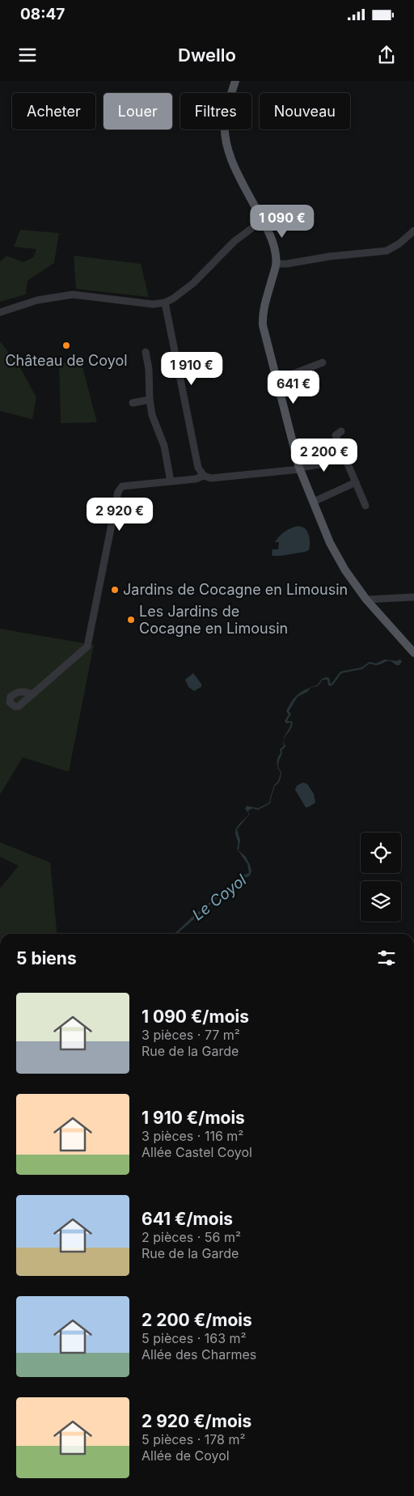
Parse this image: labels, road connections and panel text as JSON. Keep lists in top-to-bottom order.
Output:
{
  "water": ["Le Coyol"],
  "places": ["Château de Coyol", "Jardins de Cocagne en Limousin", "Les Jardins de Cocagne en Limousin"],
  "page": {
    "status": "08:47",
    "header": "Dwello",
    "chip": [
      "Acheter",
      "Louer",
      "Filtres",
      "Nouveau"
    ],
    "price": [
      "1 090 €",
      "1 910 €",
      "641 €",
      "2 200 €",
      "2 920 €"
    ],
    "heading": "5 biens",
    "list": [
      {
        "name": "1 090 €/mois",
        "note": "3 pièces · 77 m² · Rue de la Garde"
      },
      {
        "name": "1 910 €/mois",
        "note": "3 pièces · 116 m² · Allée Castel Coyol"
      },
      {
        "name": "641 €/mois",
        "note": "2 pièces · 56 m² · Rue de la Garde"
      },
      {
        "name": "2 200 €/mois",
        "note": "5 pièces · 163 m² · Allée des Charmes"
      },
      {
        "name": "2 920 €/mois",
        "note": "5 pièces · 178 m² · Allée de Coyol"
      }
    ]
  }
}
